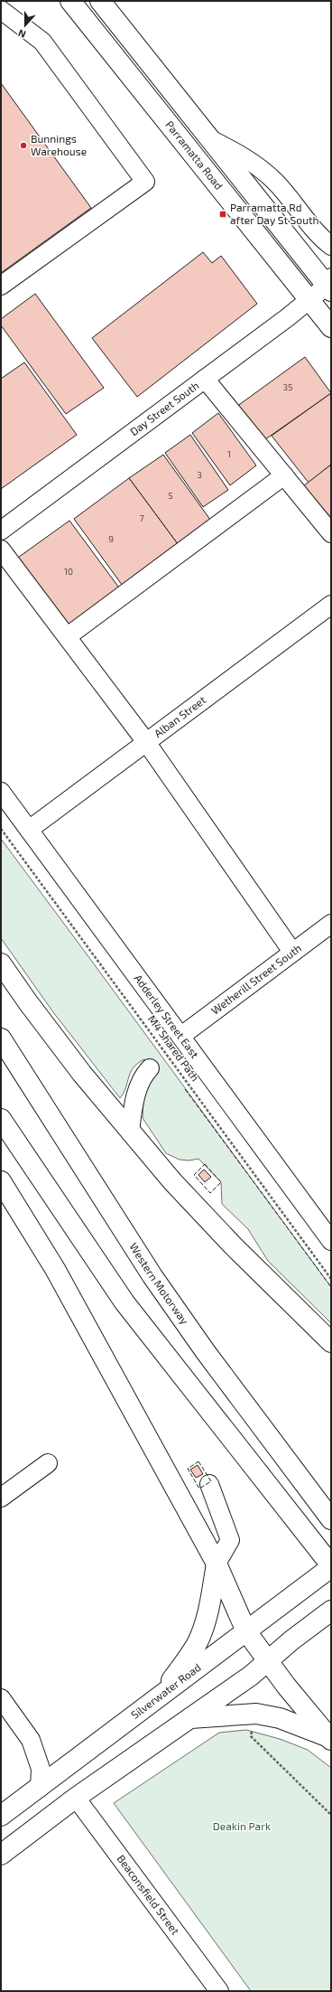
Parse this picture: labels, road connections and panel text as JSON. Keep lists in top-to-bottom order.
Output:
{
  "streets": {
    "highway": ["Parramatta Road", "Western Motorway", "Silverwater Road"],
    "street": [
      "Day Street South",
      "Alban Street",
      "Wetherill Street South",
      "Adderley Street East",
      "Beaconsfield Street"
    ],
    "path": ["M4 Shared Path"]
  },
  "crossings": [
    ["Parramatta Road", "Day Street South"],
    ["Alban Street", "Adderley Street East"],
    ["Wetherill Street South", "Adderley Street East"]
  ],
  "parks": ["Deakin Park"],
  "places": {
    "other": ["Bunnings Warehouse"],
    "transit": ["Parramatta Rd after Day St South"]
  },
  "house_numbers": [
    "35",
    "1",
    "3",
    "5",
    "7",
    "9",
    "10"
  ],
  "north": "bottom"
}
